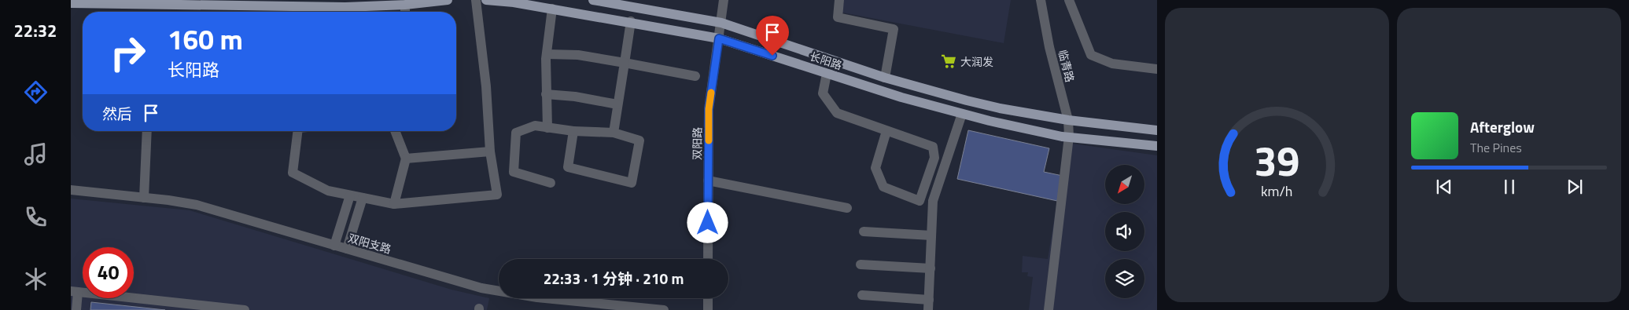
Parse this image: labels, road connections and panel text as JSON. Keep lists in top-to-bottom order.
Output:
{
  "streets": {
    "main road": ["长阳路"],
    "street": ["临青路", "双阳路", "双阳支路"]
  },
  "crossings": [
    ["长阳路", "临青路"],
    ["长阳路", "双阳路"]
  ],
  "places": {
    "supermarket": ["大润发"]
  },
  "north": "bottom left",
  "page": {
    "tabs": "22:32",
    "turn": ["160 m", "长阳路"],
    "then": "然后",
    "song": ["Afterglow", "The Pines"],
    "limit": "40",
    "trip": "22:33 · 1 分钟 · 210 m",
    "gauge": ["39", "km/h"]
  }
}
